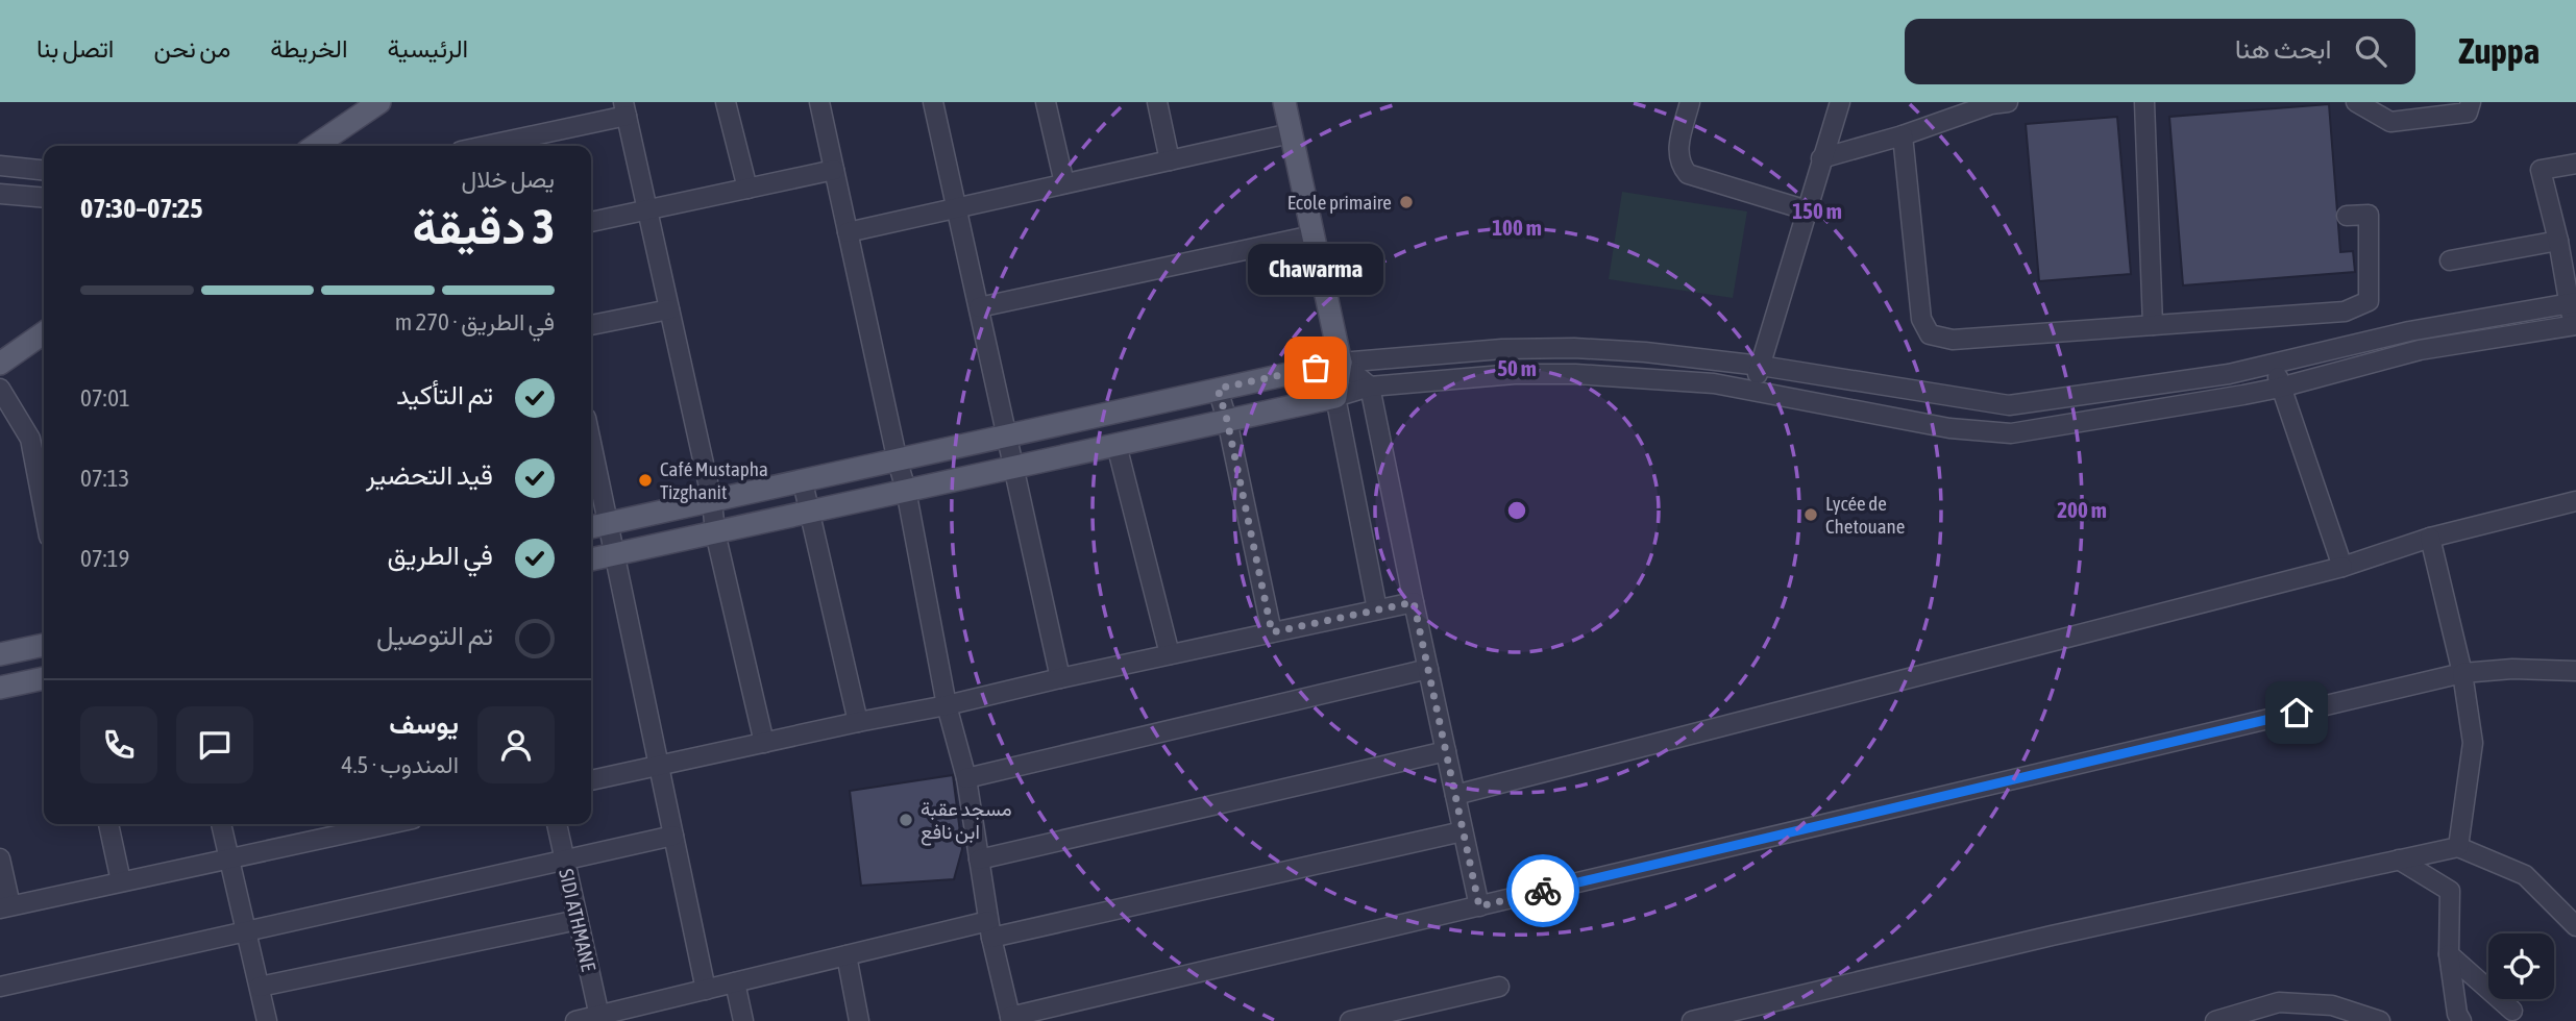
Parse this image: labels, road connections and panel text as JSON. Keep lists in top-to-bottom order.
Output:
{
  "streets": {
    "street": ["SIDI ATHMANE"]
  },
  "places": [
    "Ecole primaire",
    "Chawarma",
    "Café Mustapha Tizghanit",
    "Lycée de Chetouane",
    "مسجد عقبة ابن نافع"
  ],
  "page": {
    "header": "Zuppa",
    "search": "ابحث هنا",
    "nav": [
      "الرئيسية",
      "الخريطة",
      "من نحن",
      "اتصل بنا"
    ],
    "heading": ["3 دقيقة", "يصل خلال", "07:25–07:30"],
    "panel": ["يوسف", "المندوب · 4.5"],
    "bubble": "Chawarma",
    "bar": "في الطريق · 270 m",
    "list": [
      ["تم التأكيد", "07:01"],
      ["قيد التحضير", "07:13"],
      ["في الطريق", "07:19"],
      "تم التوصيل"
    ]
  },
  "rings": [
    "150 m",
    "100 m",
    "50 m",
    "200 m"
  ]
}
